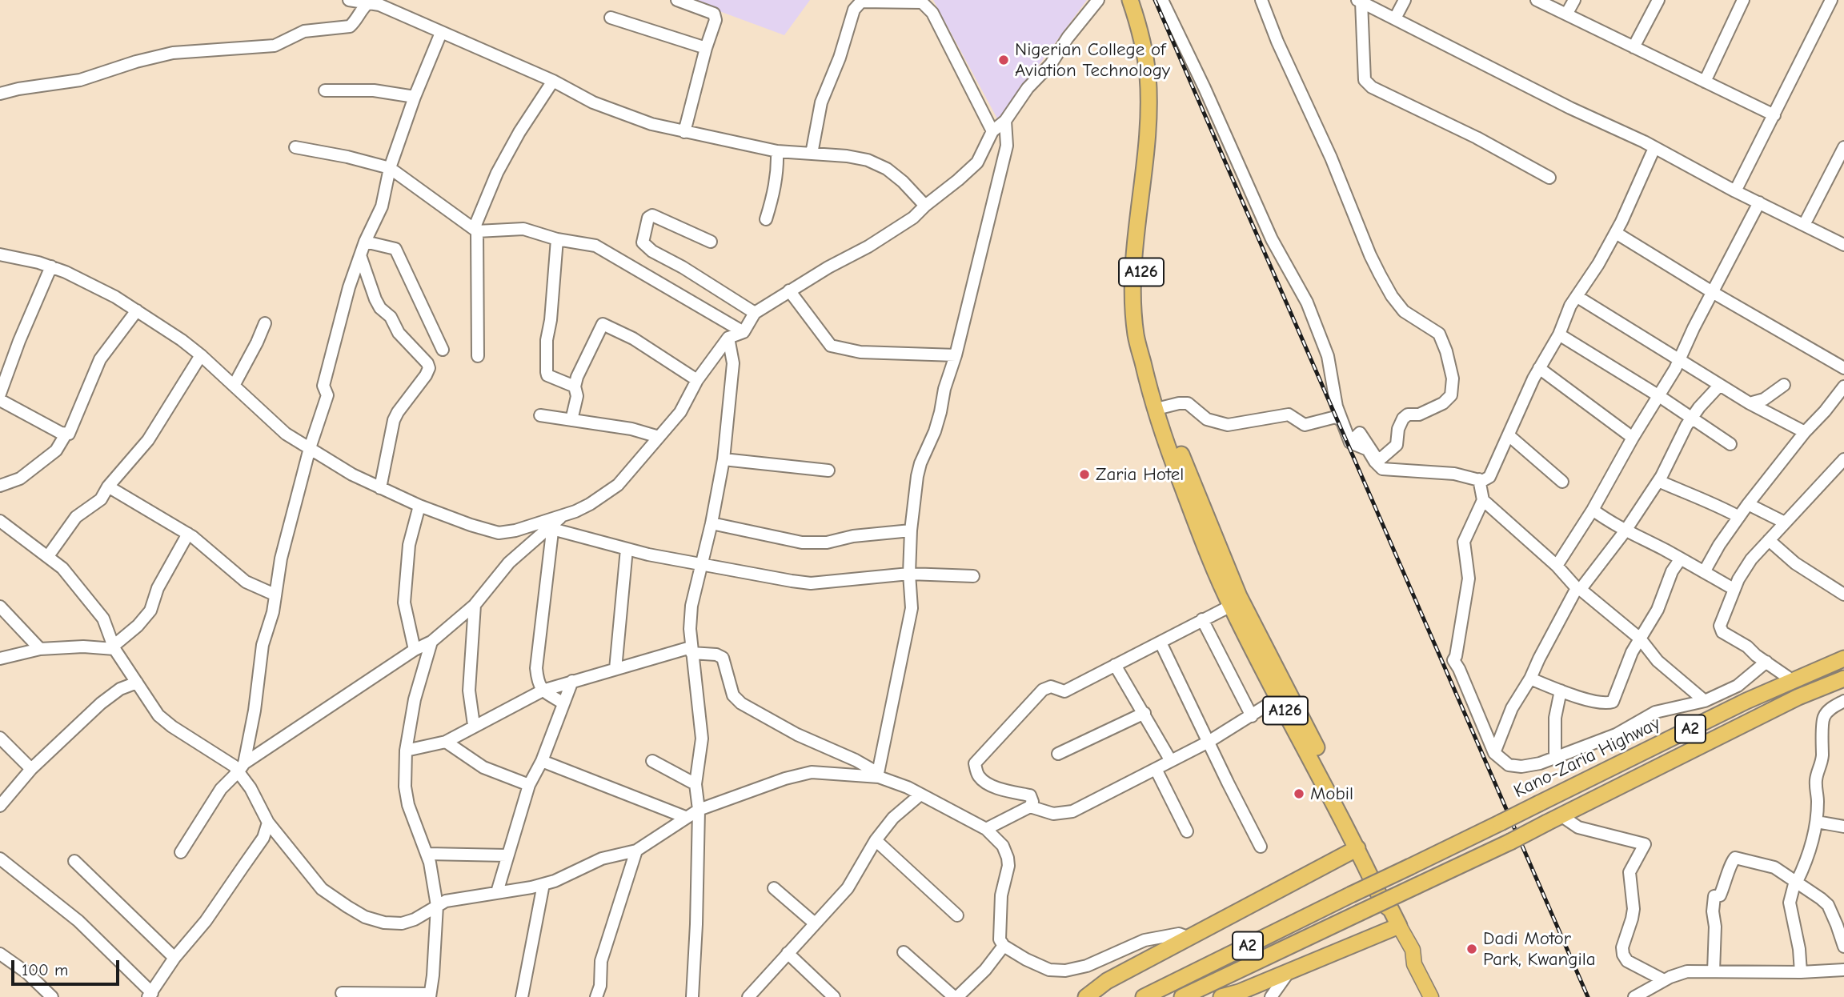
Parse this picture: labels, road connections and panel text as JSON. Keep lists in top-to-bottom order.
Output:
{
  "streets": {
    "highway": ["A126", "A2", "Kano-Zaria Highway"]
  },
  "crossings": [
    ["A2", "Kano-Zaria Highway"]
  ],
  "places": [
    "Nigerian College of Aviation Technology",
    "Zaria Hotel",
    "Mobil",
    "Dadi Motor Park, Kwangila"
  ],
  "scale_bar": "100 m"
}
